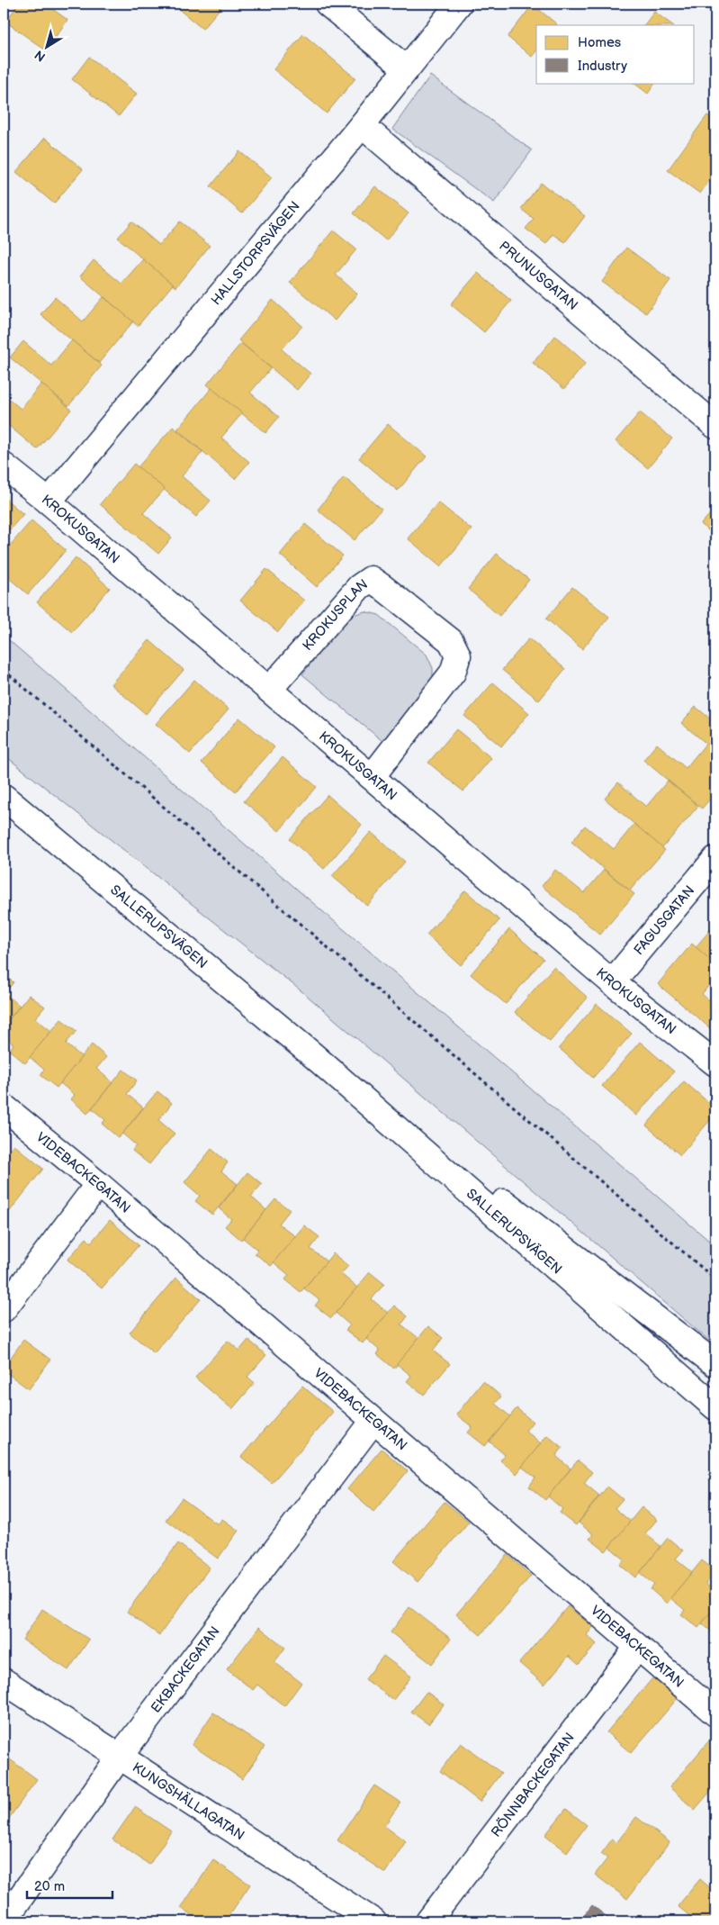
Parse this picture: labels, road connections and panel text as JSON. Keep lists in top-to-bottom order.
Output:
{
  "streets": {
    "street": [
      "HALLSTORPSVÄGEN",
      "PRUNUSGATAN",
      "KROKUSGATAN",
      "KROKUSPLAN",
      "FAGUSGATAN",
      "SALLERUPSVÄGEN",
      "VIDEBACKEGATAN",
      "EKBACKEGATAN",
      "RÖNNBACKEGATAN",
      "KUNGSHÄLLAGATAN"
    ]
  },
  "crossings": [
    ["HALLSTORPSVÄGEN", "PRUNUSGATAN"],
    ["HALLSTORPSVÄGEN", "KROKUSGATAN"],
    ["KROKUSGATAN", "KROKUSPLAN"],
    ["KROKUSGATAN", "FAGUSGATAN"],
    ["VIDEBACKEGATAN", "EKBACKEGATAN"],
    ["VIDEBACKEGATAN", "RÖNNBACKEGATAN"],
    ["EKBACKEGATAN", "KUNGSHÄLLAGATAN"]
  ],
  "legend": ["Homes", "Industry"],
  "scale_bar": "20 m",
  "north": "bottom left"
}
